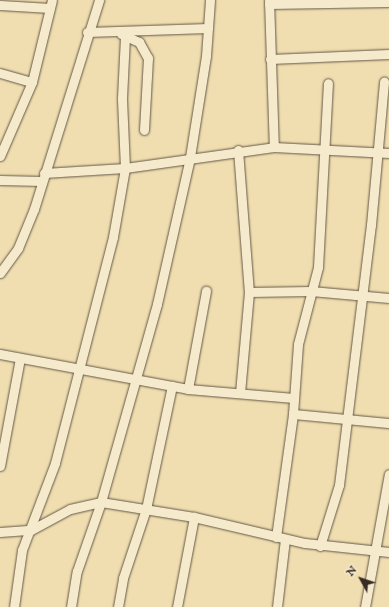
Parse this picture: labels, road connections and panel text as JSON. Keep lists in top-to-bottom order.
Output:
{
  "north": "top left"
}
